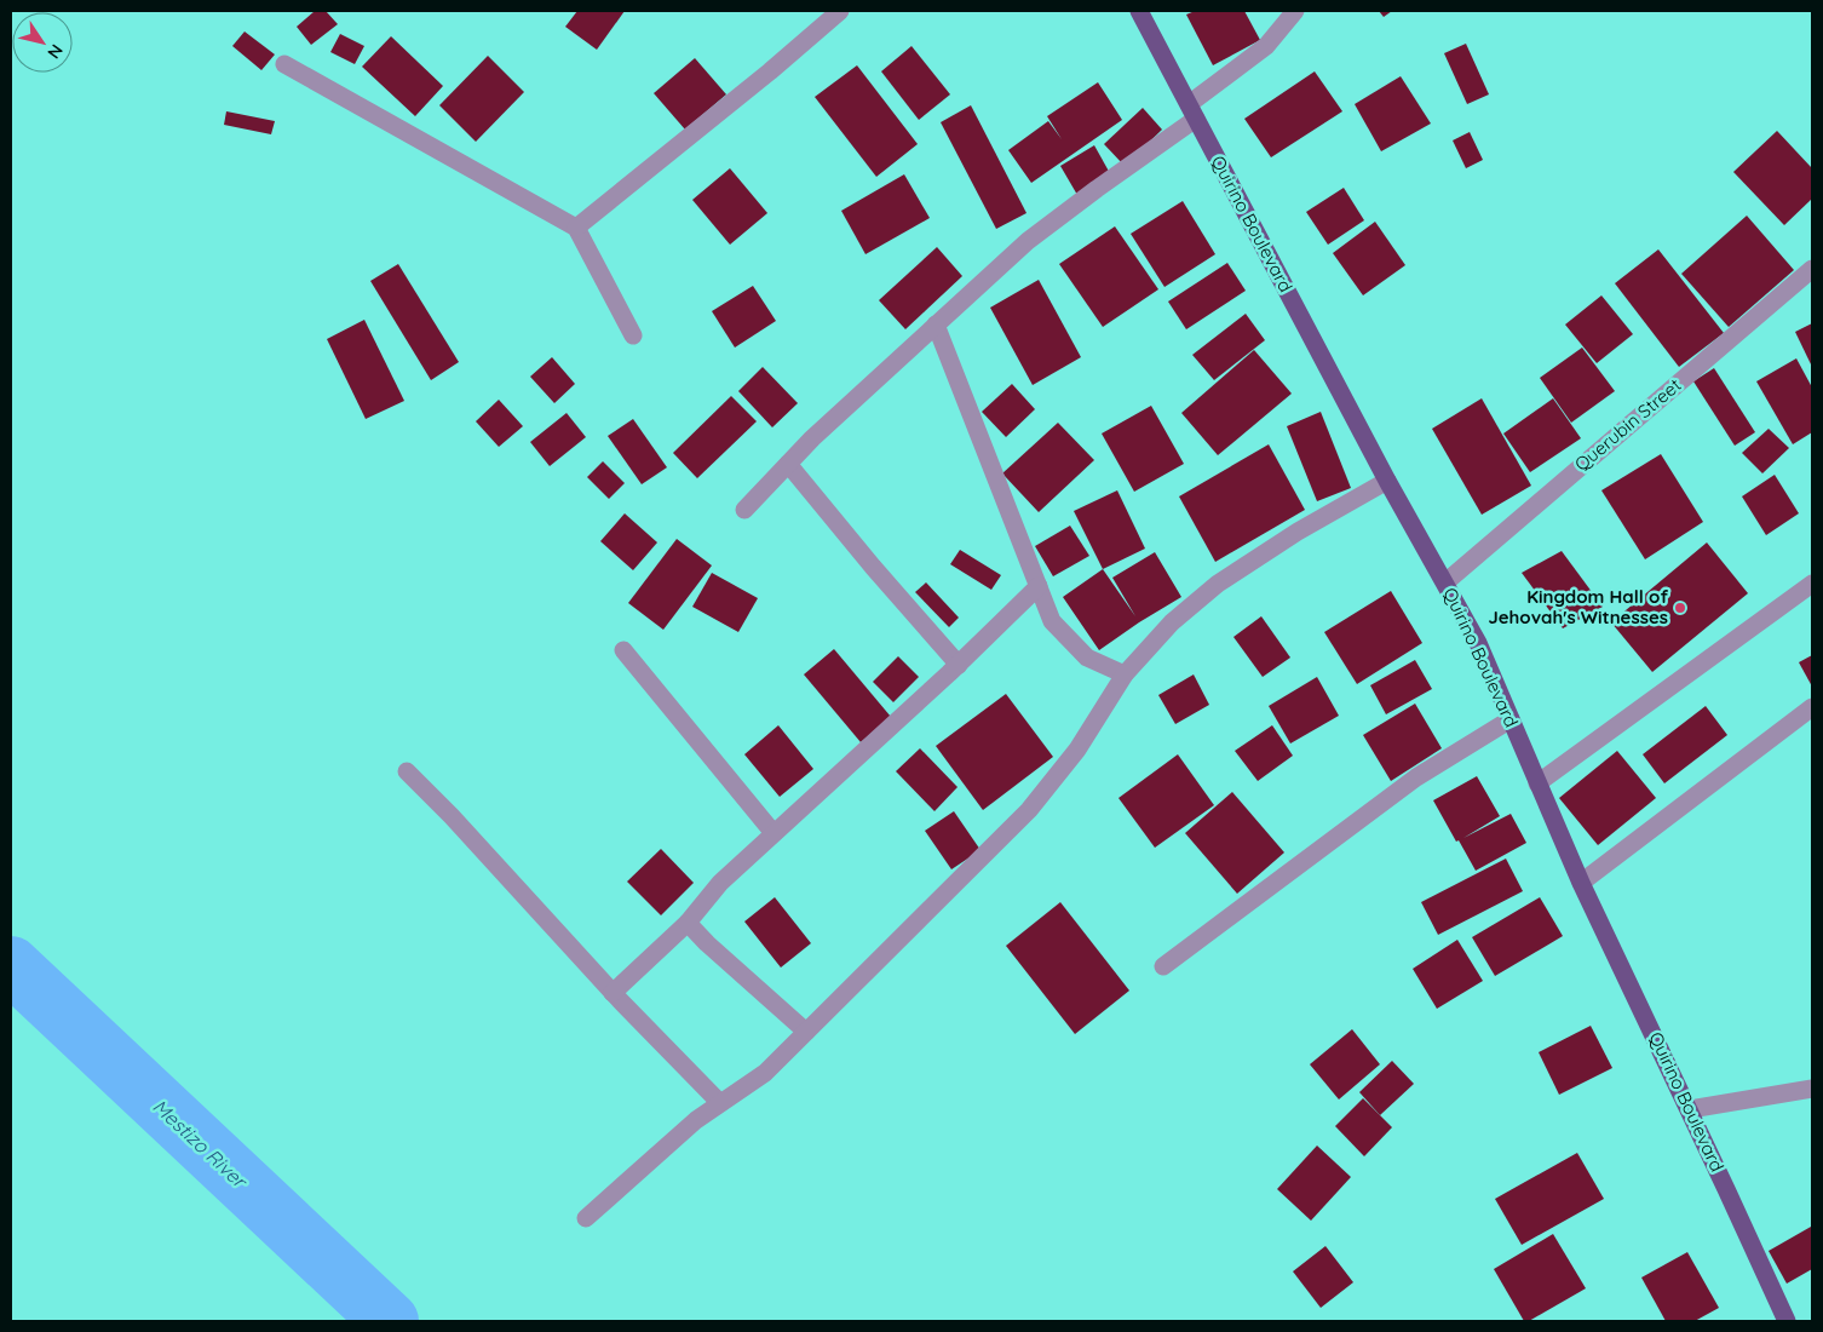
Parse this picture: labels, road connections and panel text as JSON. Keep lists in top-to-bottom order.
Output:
{
  "streets": {
    "main road": ["Quirino Boulevard"],
    "street": ["Querubin Street"]
  },
  "crossings": [
    ["Quirino Boulevard", "Querubin Street"]
  ],
  "water": ["Mestizo River"],
  "places": ["Kingdom Hall of Jehovah's Witnesses"],
  "north": "bottom right"
}
